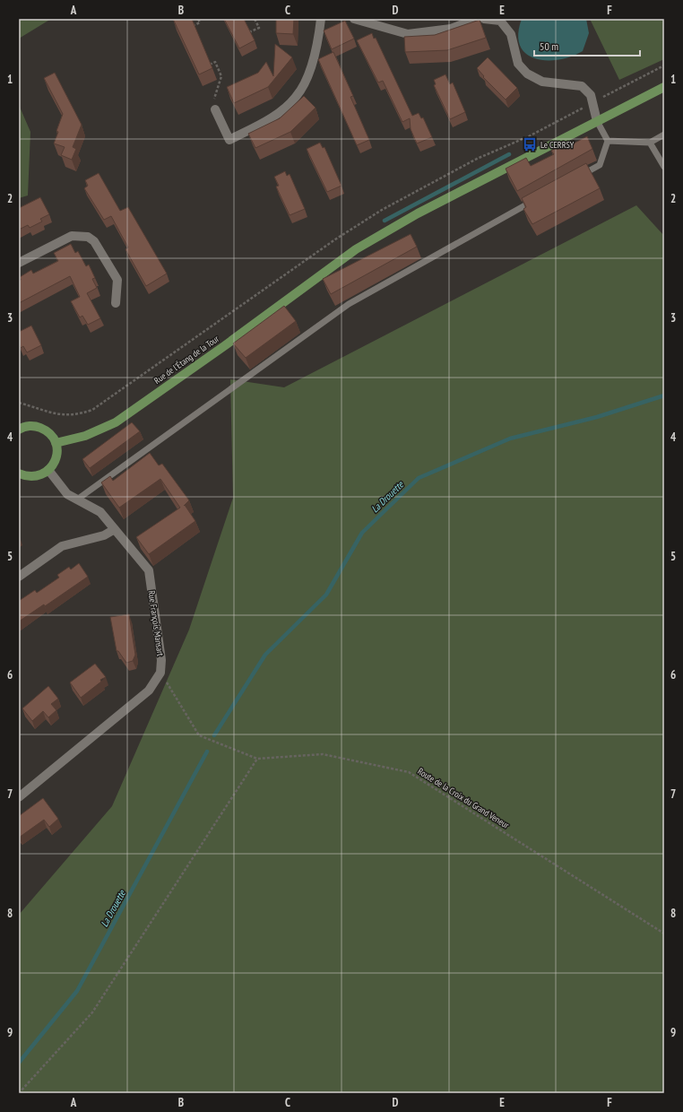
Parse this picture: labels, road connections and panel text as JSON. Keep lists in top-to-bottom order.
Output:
{
  "streets": {
    "main road": ["Rue de l'Étang de la Tour"],
    "street": ["Rue François Mansart"],
    "path": ["Route de la Croix du Grand Veneur"]
  },
  "crossings": [
    ["Rue François Mansart", "Route de la Croix du Grand Veneur"]
  ],
  "water": ["La Drouette"],
  "places": {
    "bus stop": ["Le CERRSY"]
  },
  "scale_bar": "50 m",
  "grid": {
    "columns": [
      "A",
      "B",
      "C",
      "D",
      "E",
      "F"
    ],
    "rows": [
      "1",
      "2",
      "3",
      "4",
      "5",
      "6",
      "7",
      "8",
      "9"
    ]
  }
}
